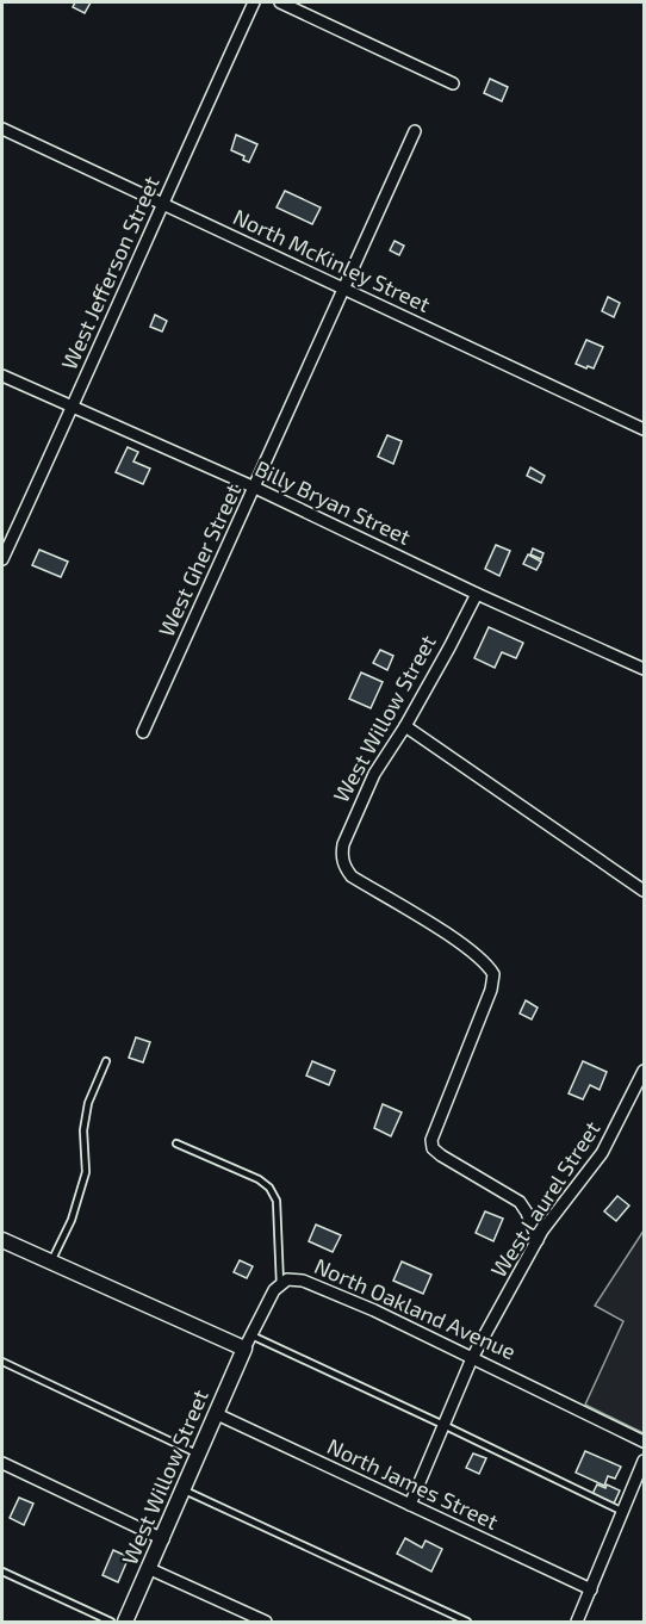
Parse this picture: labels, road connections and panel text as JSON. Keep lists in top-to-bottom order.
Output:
{
  "streets": {
    "street": [
      "North McKinley Street",
      "West Jefferson Street",
      "Billy Bryan Street",
      "West Gher Street",
      "West Willow Street",
      "West Laurel Street",
      "North Oakland Avenue",
      "North James Street"
    ]
  },
  "crossings": [
    ["North McKinley Street", "West Jefferson Street"],
    ["North McKinley Street", "West Gher Street"],
    ["West Jefferson Street", "Billy Bryan Street"],
    ["Billy Bryan Street", "West Gher Street"],
    ["Billy Bryan Street", "West Willow Street"],
    ["West Willow Street", "West Laurel Street"],
    ["West Willow Street", "North Oakland Avenue"],
    ["West Willow Street", "North James Street"],
    ["West Laurel Street", "North Oakland Avenue"],
    ["West Laurel Street", "North James Street"]
  ]
}
